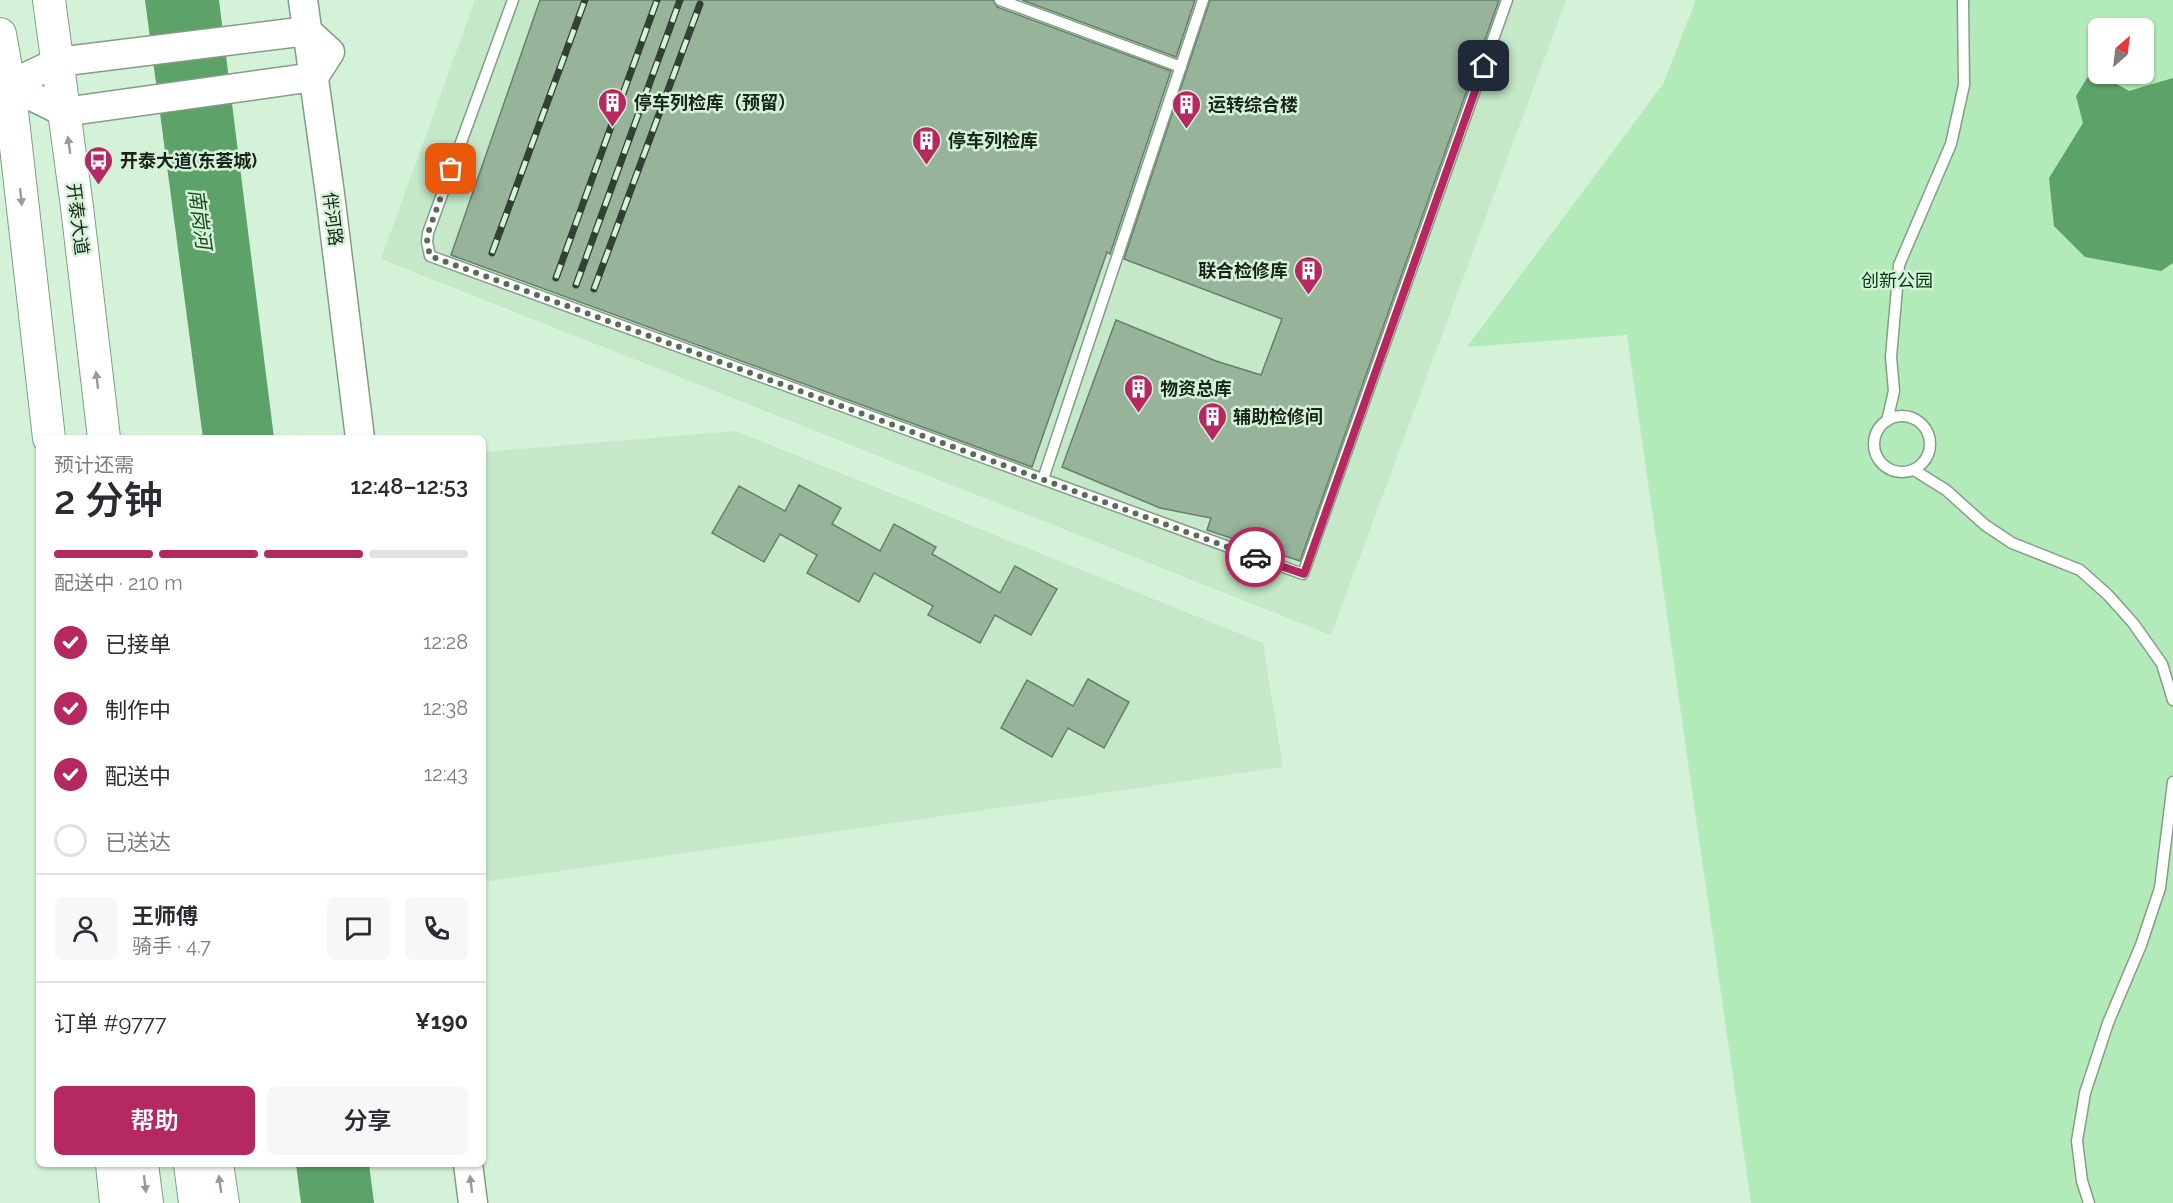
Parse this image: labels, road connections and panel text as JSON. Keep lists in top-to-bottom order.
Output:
{
  "streets": {
    "main road": ["开泰大道"],
    "street": ["伴河路"]
  },
  "water": ["南岗河"],
  "parks": ["创新公园"],
  "places": {
    "building": [
      "停车列检库（预留）",
      "运转综合楼",
      "停车列检库",
      "联合检修库",
      "物资总库",
      "辅助检修间"
    ],
    "bus stop": ["开泰大道(东荟城)"]
  },
  "north": "top right",
  "page": {
    "heading": ["2 分钟", "预计还需", "12:48–12:53"],
    "panel": [
      "王师傅",
      "骑手 · 4.7",
      "订单 #9777",
      "¥190"
    ],
    "bar": "配送中 · 210 m",
    "list": [
      ["已接单", "12:28"],
      ["制作中", "12:38"],
      ["配送中", "12:43"],
      "已送达"
    ],
    "buttons": ["帮助", "分享"]
  }
}
